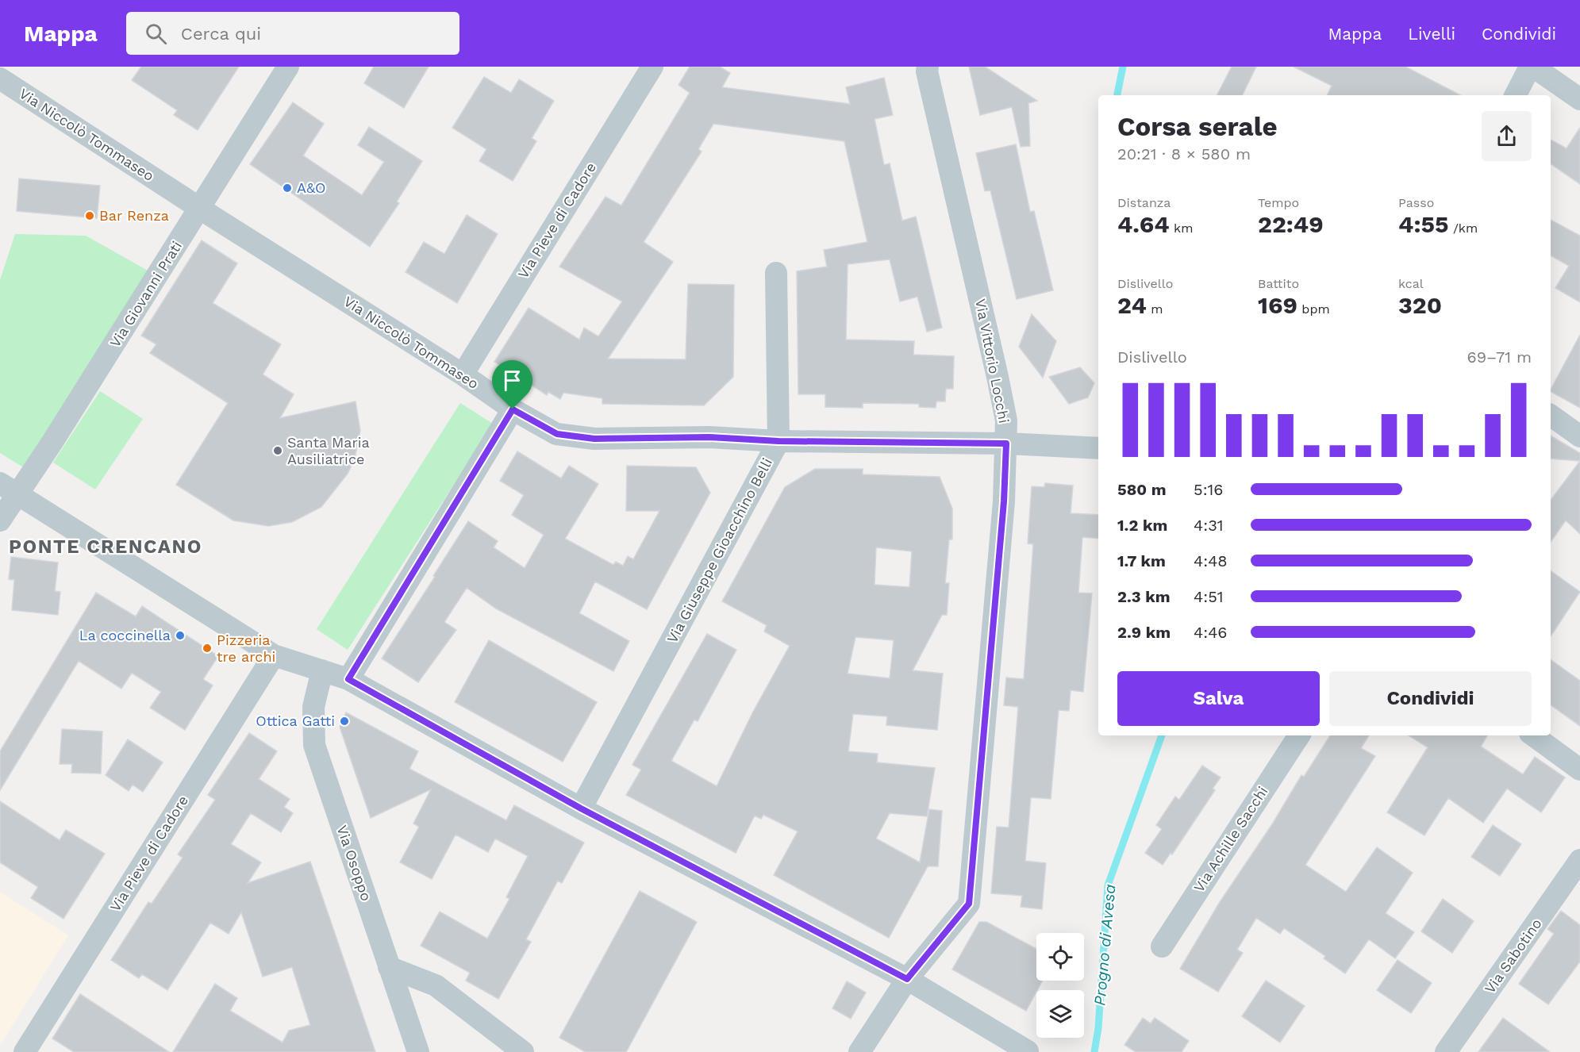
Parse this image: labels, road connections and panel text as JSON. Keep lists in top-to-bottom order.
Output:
{
  "streets": {
    "street": [
      "Via Niccolò Tommaseo",
      "Via Pieve di Cadore",
      "Via Giovanni Prati",
      "Via Vittorio Locchi",
      "Via Giuseppe Gioacchino Belli",
      "Via Achille Sacchi",
      "Via Osoppo",
      "Via Sabotino"
    ]
  },
  "crossings": [
    ["Via Niccolò Tommaseo", "Via Pieve di Cadore"],
    ["Via Niccolò Tommaseo", "Via Giovanni Prati"],
    ["Via Niccolò Tommaseo", "Via Vittorio Locchi"],
    ["Via Niccolò Tommaseo", "Via Giuseppe Gioacchino Belli"]
  ],
  "districts": ["PONTE CRENCANO"],
  "water": ["Progno di Avesa"],
  "places": [
    "A&O",
    "Bar Renza",
    "Santa Maria Ausiliatrice",
    "La coccinella",
    "Pizzeria tre archi",
    "Ottica Gatti"
  ],
  "page": {
    "header": "Mappa",
    "search": "Cerca qui",
    "nav": ["Mappa", "Livelli", "Condividi"],
    "heading": ["Corsa serale", "20:21 · 8 × 580 m"],
    "stats": [
      ["Distanza", "4.64 km"],
      ["Tempo", "22:49"],
      ["Passo", "4:55 /km"],
      ["Dislivello", "24 m"],
      ["Battito", "169 bpm"],
      ["kcal", "320"]
    ],
    "chart": ["Dislivello", "69–71 m"],
    "list": [
      {
        "name": "580 m",
        "note": "5:16"
      },
      {
        "name": "1.2 km",
        "note": "4:31"
      },
      {
        "name": "1.7 km",
        "note": "4:48"
      },
      {
        "name": "2.3 km",
        "note": "4:51"
      },
      {
        "name": "2.9 km",
        "note": "4:46"
      }
    ],
    "buttons": ["Salva", "Condividi"]
  }
}
